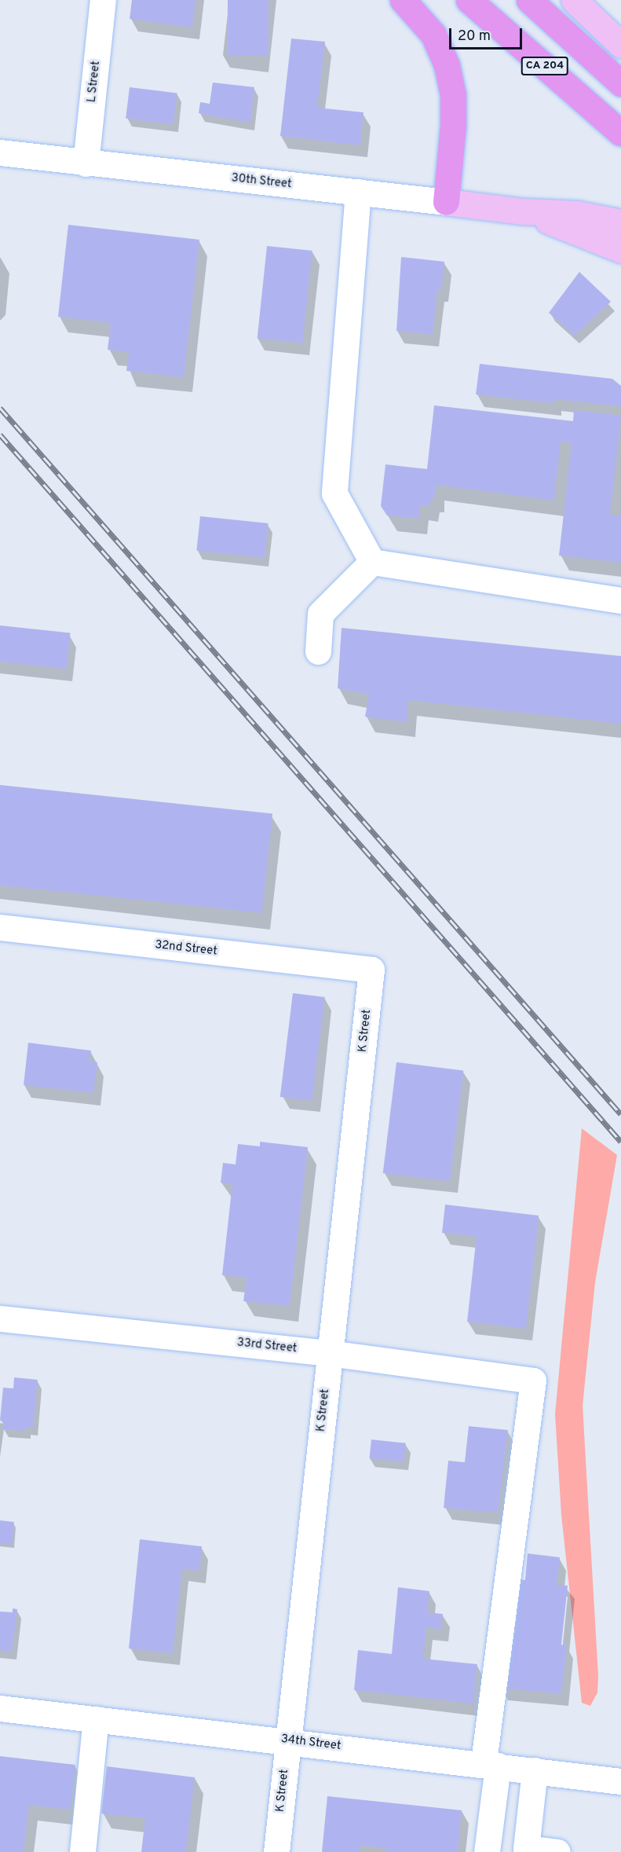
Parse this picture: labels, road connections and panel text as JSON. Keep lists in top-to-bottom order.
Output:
{
  "streets": {
    "highway": ["CA 204"],
    "main road": ["30th Street"],
    "street": [
      "L Street",
      "32nd Street",
      "K Street",
      "33rd Street",
      "34th Street"
    ]
  },
  "crossings": [
    ["L Street", "30th Street"],
    ["32nd Street", "K Street"],
    ["K Street", "33rd Street"],
    ["K Street", "34th Street"],
    ["33rd Street", "34th Street"]
  ],
  "scale_bar": "20 m"
}
